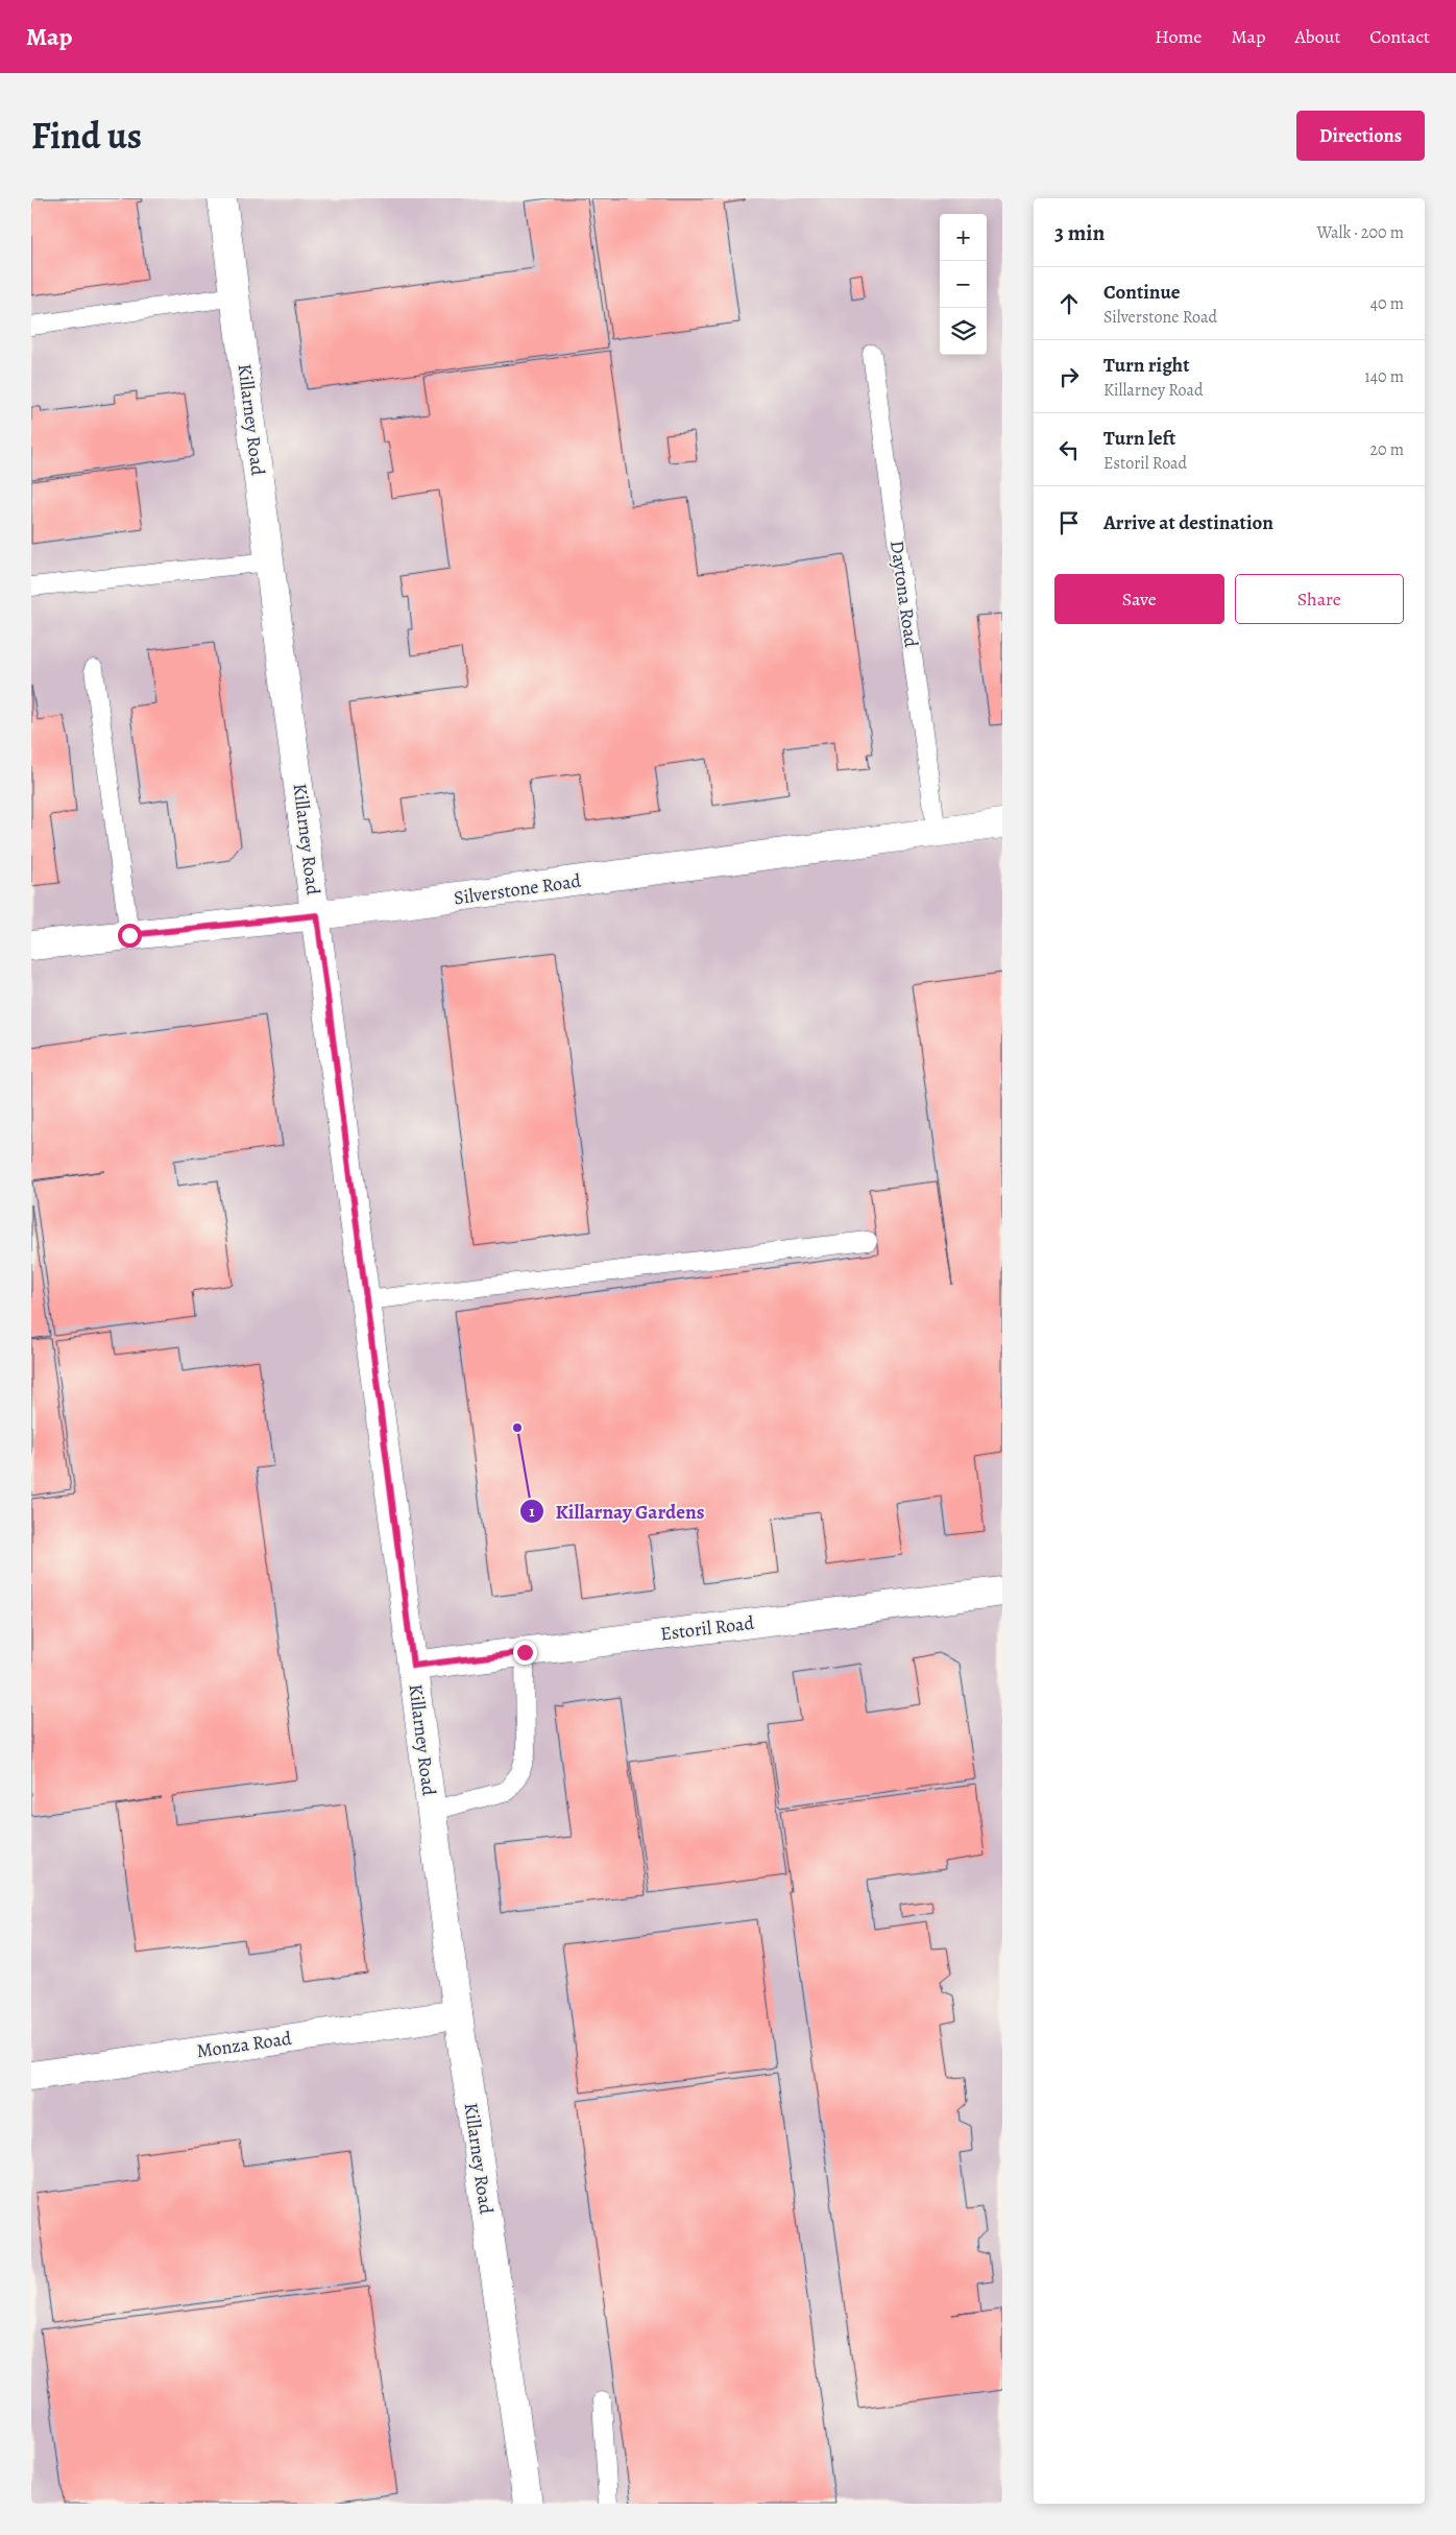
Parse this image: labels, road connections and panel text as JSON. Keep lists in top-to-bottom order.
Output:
{
  "streets": {
    "street": [
      "Killarney Road",
      "Silverstone Road",
      "Estoril Road",
      "Monza Road"
    ],
    "lane": ["Daytona Road"]
  },
  "crossings": [
    ["Killarney Road", "Silverstone Road"],
    ["Killarney Road", "Estoril Road"],
    ["Killarney Road", "Monza Road"],
    ["Daytona Road", "Silverstone Road"]
  ],
  "places": ["Killarnay Gardens"],
  "page": {
    "header": "Map",
    "nav": [
      "Home",
      "Map",
      "About",
      "Contact"
    ],
    "title": "Find us",
    "buttons": [
      "Directions",
      ["Save", "Share"]
    ],
    "heading": ["3 min", "Walk · 200 m"],
    "map_buttons": ["+", "−"],
    "list": [
      ["Continue", "Silverstone Road", "40 m"],
      ["Turn right", "Killarney Road", "140 m"],
      ["Turn left", "Estoril Road", "20 m"],
      "Arrive at destination"
    ]
  }
}
